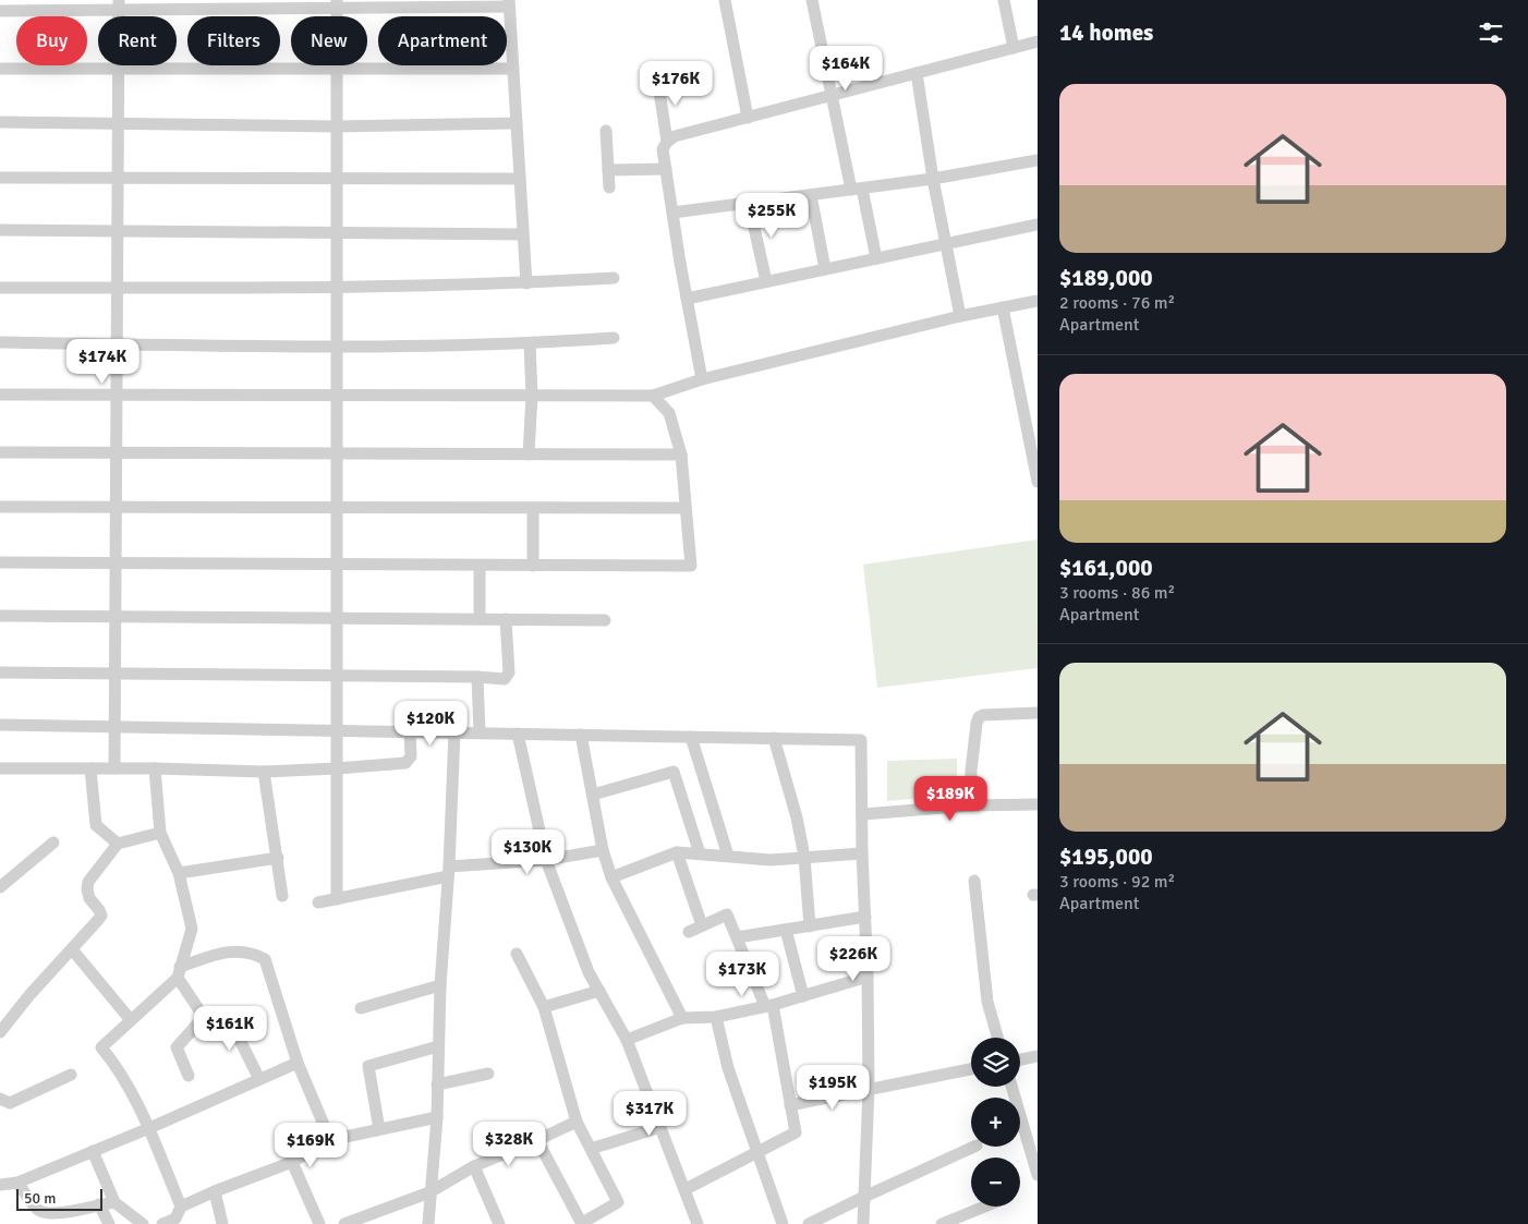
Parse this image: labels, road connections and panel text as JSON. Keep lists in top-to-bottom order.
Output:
{
  "scale_bar": "50 m",
  "page": {
    "heading": "14 homes",
    "chip": [
      "Buy",
      "Rent",
      "Filters",
      "New",
      "Apartment"
    ],
    "price": [
      "$164K",
      "$176K",
      "$255K",
      "$174K",
      "$120K",
      "$189K",
      "$130K",
      "$226K",
      "$173K",
      "$161K",
      "$195K",
      "$317K",
      "$328K",
      "$169K"
    ],
    "list": [
      {
        "name": "$189,000",
        "note": "2 rooms · 76 m² · Apartment"
      },
      {
        "name": "$161,000",
        "note": "3 rooms · 86 m² · Apartment"
      },
      {
        "name": "$195,000",
        "note": "3 rooms · 92 m² · Apartment"
      }
    ],
    "map_buttons": ["+", "−"],
    "scale": "50 m"
  }
}
